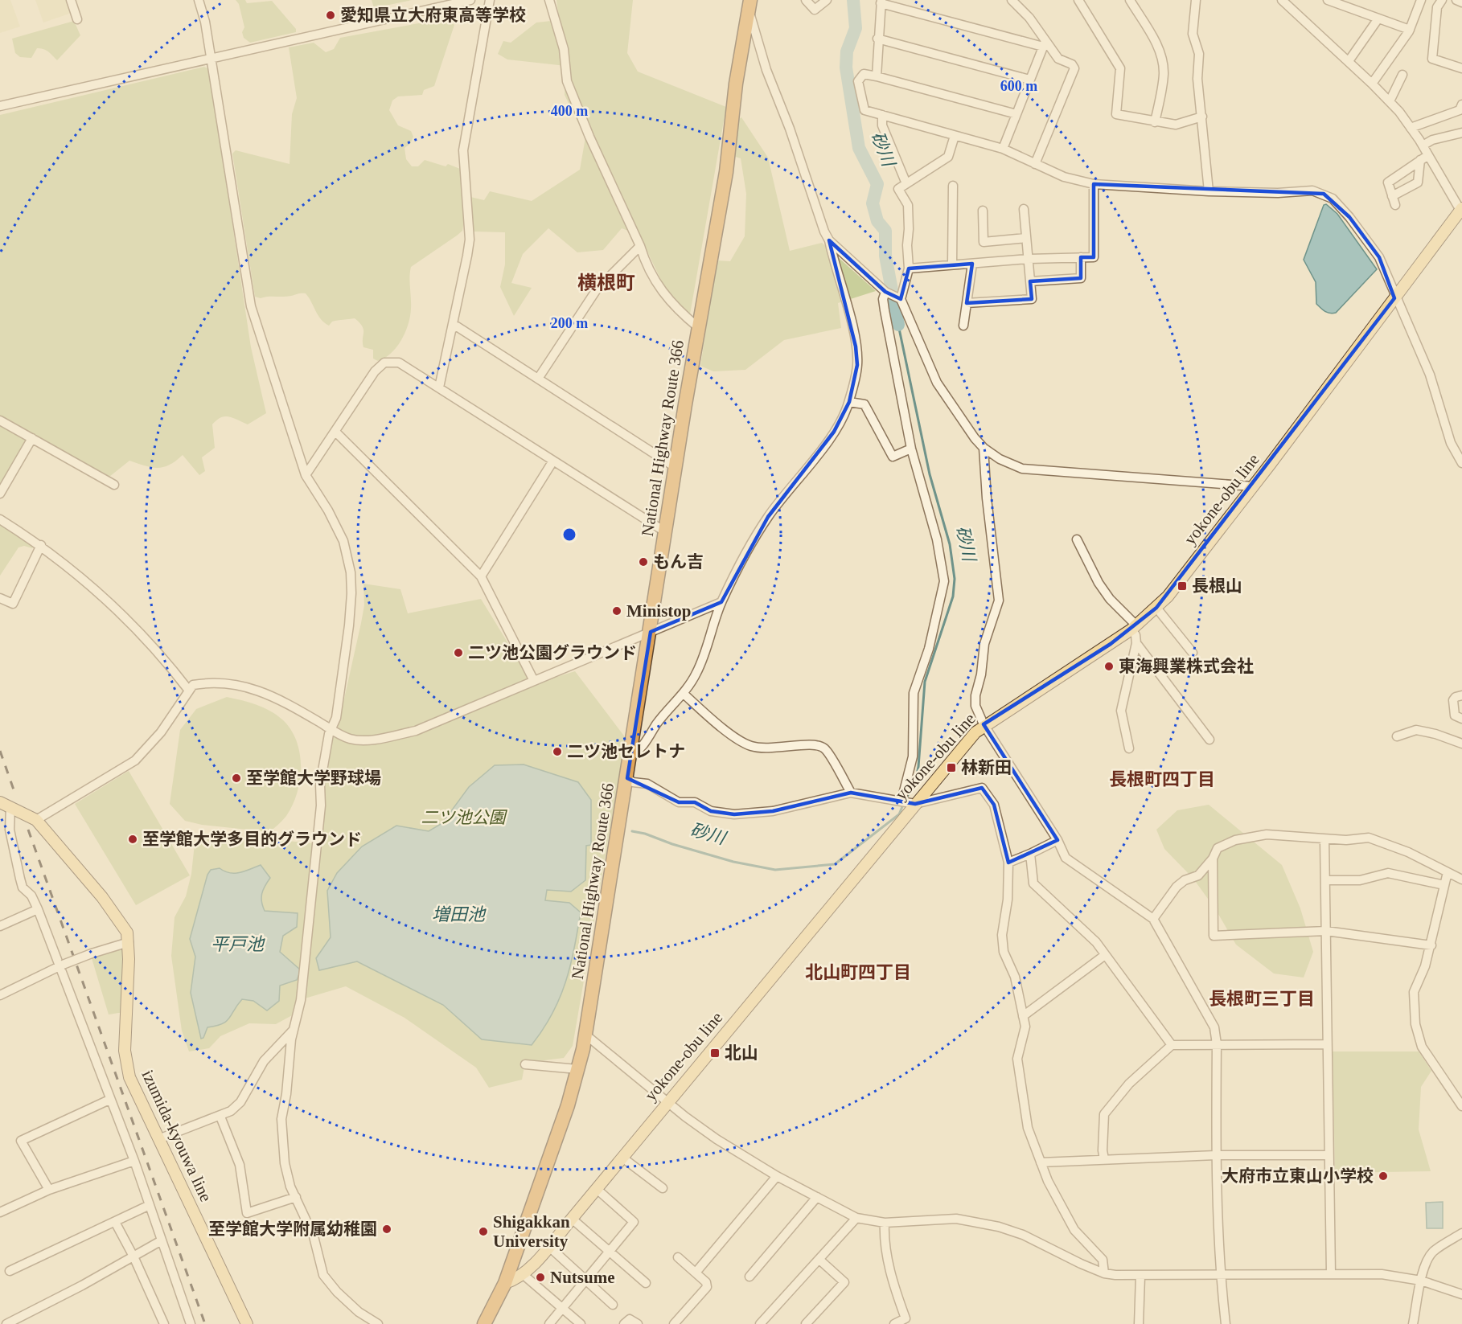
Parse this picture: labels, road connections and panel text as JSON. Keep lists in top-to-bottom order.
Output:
{
  "streets": {
    "highway": ["National Highway Route 366"],
    "main road": ["yokone-obu line", "izumida-kyouwa line"]
  },
  "crossings": [
    ["National Highway Route 366", "yokone-obu line"]
  ],
  "districts": [
    "横根町",
    "長根町四丁目",
    "北山町四丁目",
    "長根町三丁目"
  ],
  "water": ["砂川", "増田池", "平戸池"],
  "parks": ["二ツ池公園"],
  "places": {
    "other": [
      "愛知県立大府東高等学校",
      "もん吉",
      "Ministop",
      "二ツ池公園グラウンド",
      "東海興業株式会社",
      "二ツ池セレトナ",
      "至学館大学野球場",
      "至学館大学多目的グラウンド",
      "大府市立東山小学校",
      "至学館大学附属幼稚園",
      "Shigakkan University",
      "Nutsume"
    ],
    "transit": ["長根山", "林新田", "北山"]
  },
  "rings": ["600 m", "400 m", "200 m"]
}
